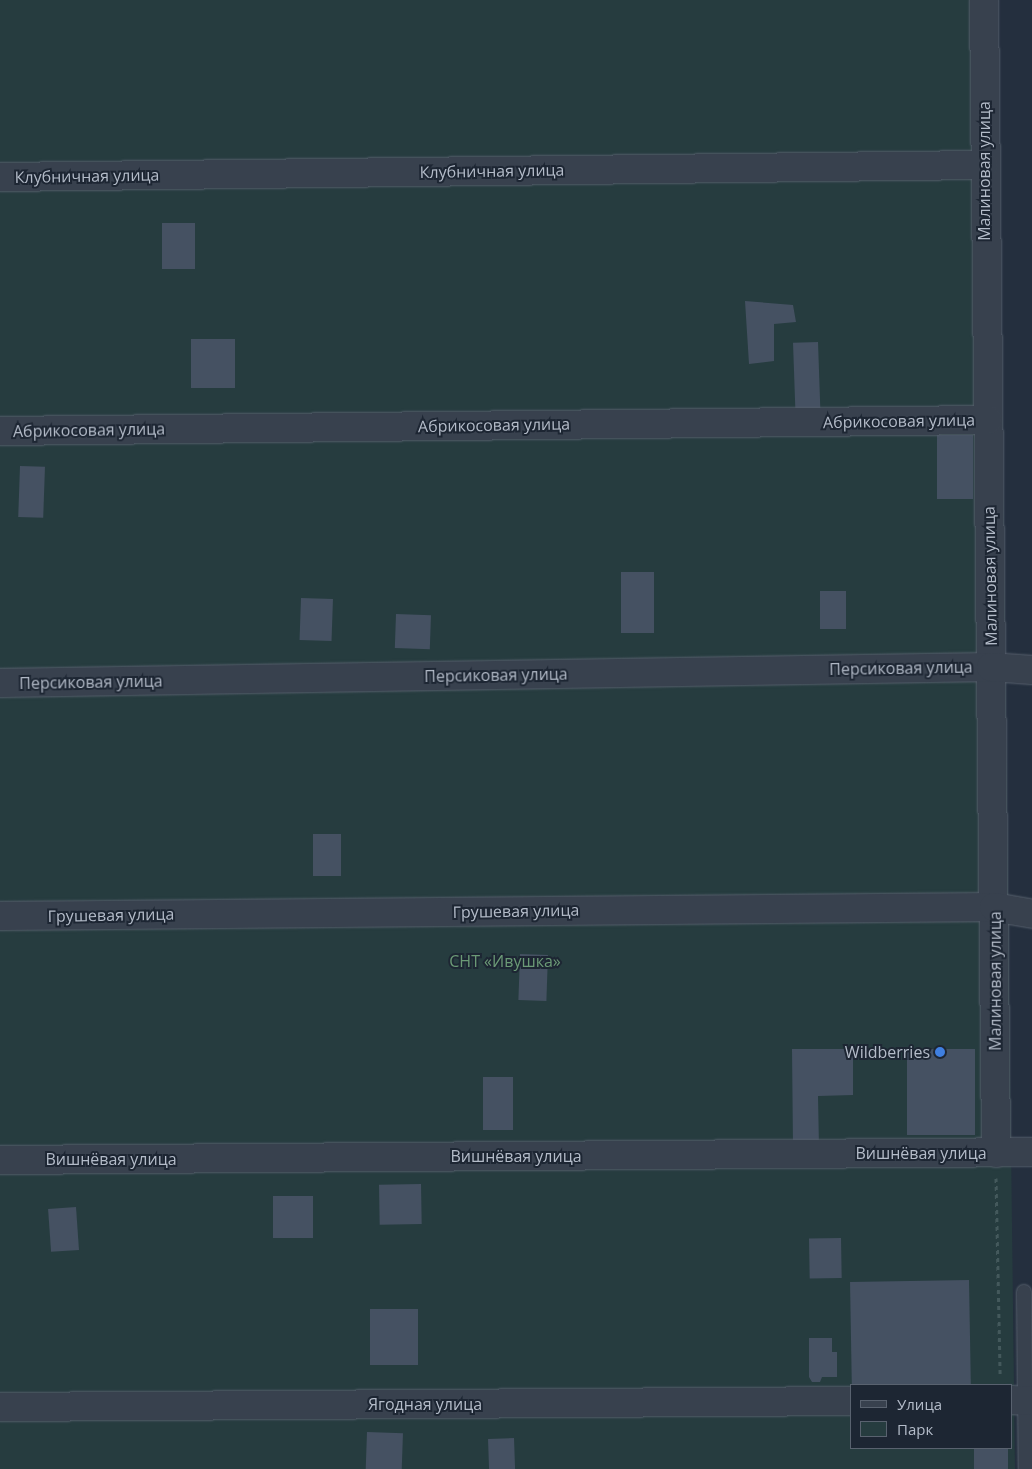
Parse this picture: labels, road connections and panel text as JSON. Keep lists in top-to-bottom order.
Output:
{
  "streets": {
    "street": [
      "Клубничная улица",
      "Малиновая улица",
      "Абрикосовая улица",
      "Персиковая улица",
      "Грушевая улица",
      "Вишнёвая улица",
      "Ягодная улица"
    ]
  },
  "crossings": [
    ["Клубничная улица", "Малиновая улица"],
    ["Малиновая улица", "Абрикосовая улица"],
    ["Малиновая улица", "Персиковая улица"],
    ["Малиновая улица", "Грушевая улица"],
    ["Малиновая улица", "Вишнёвая улица"]
  ],
  "parks": ["СНТ «Ивушка»"],
  "places": ["Wildberries"],
  "legend": ["Улица", "Парк"]
}
